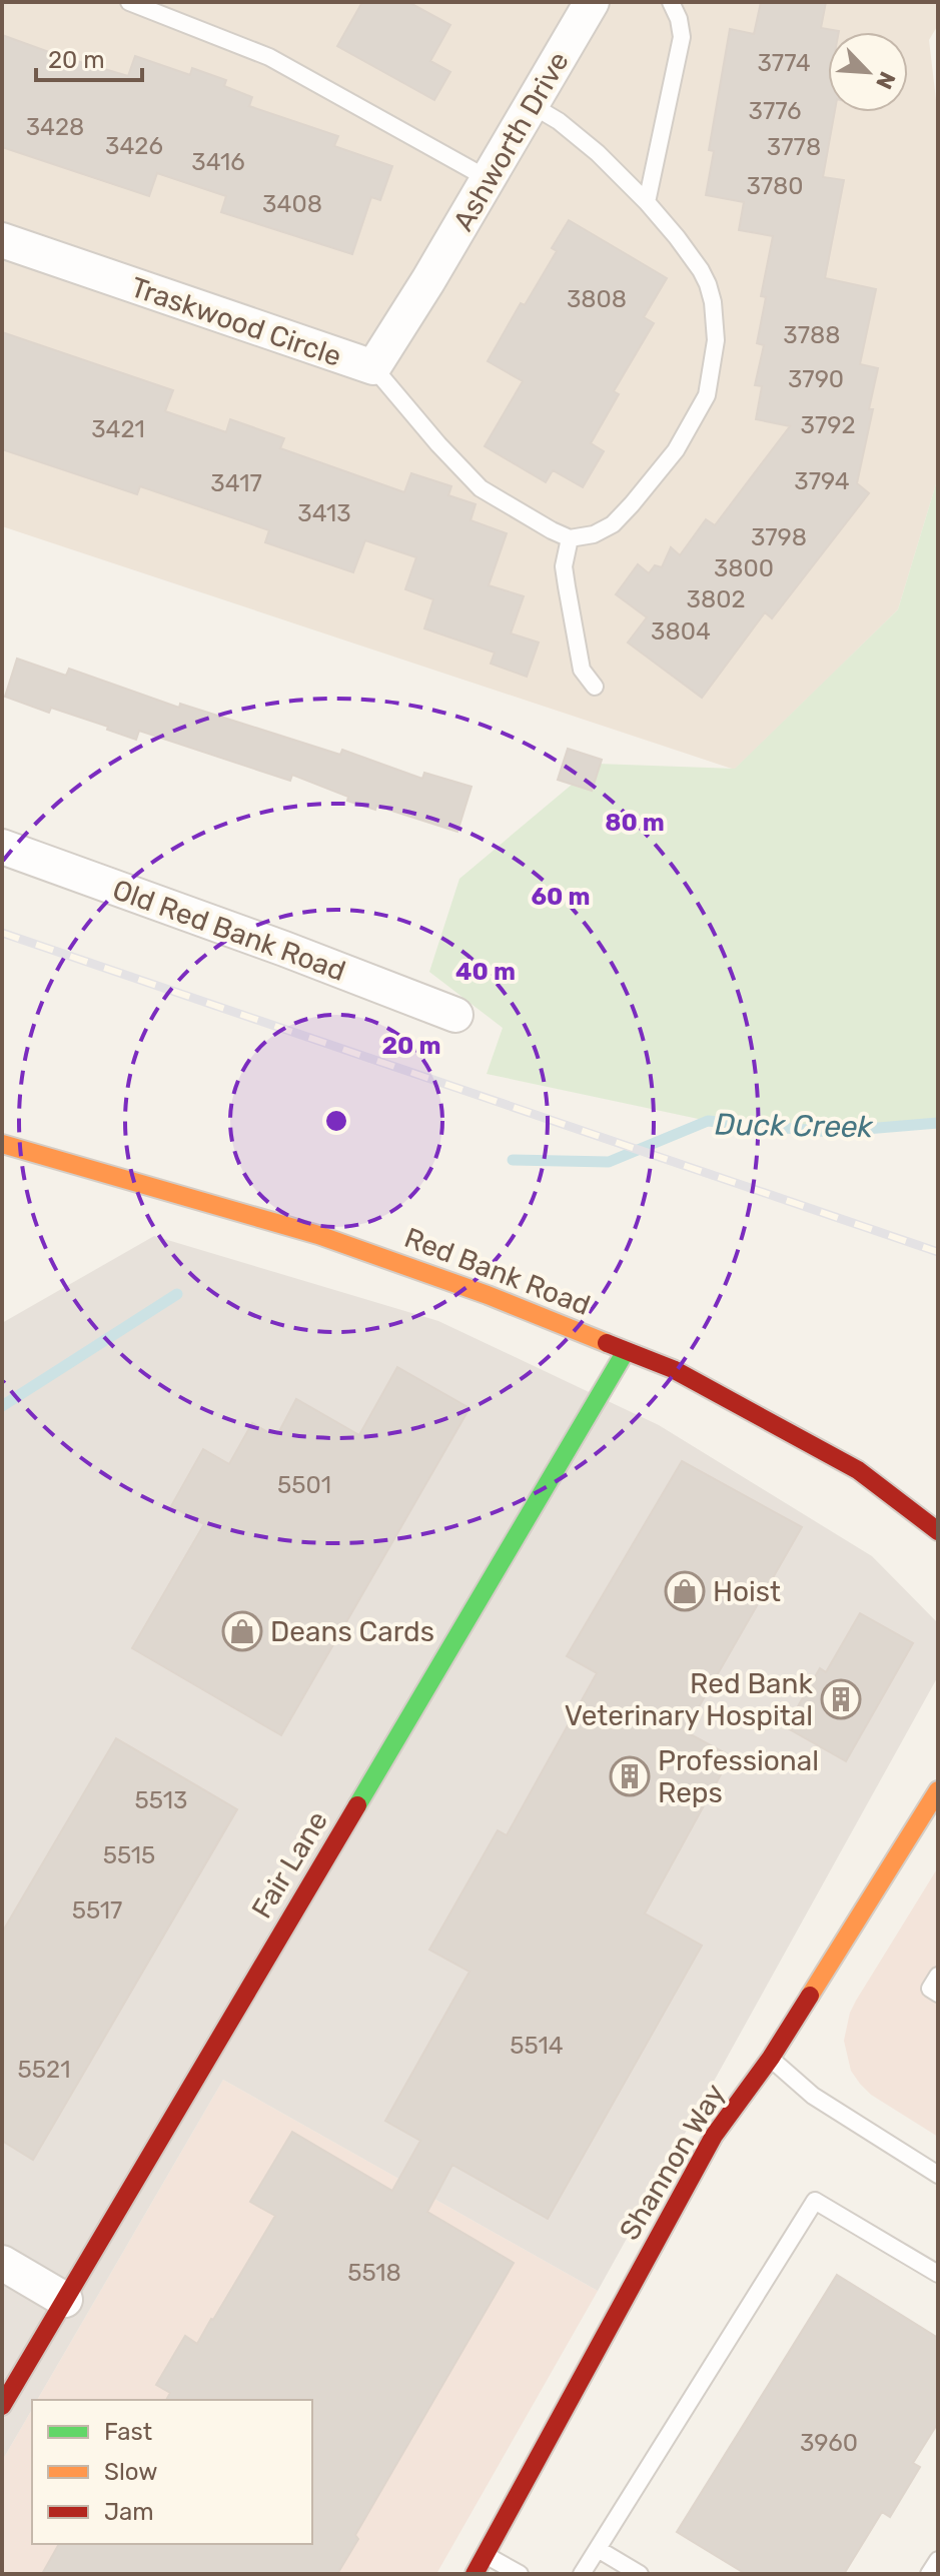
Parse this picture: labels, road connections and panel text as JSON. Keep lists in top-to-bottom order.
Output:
{
  "streets": {
    "main road": ["Red Bank Road", "Fair Lane", "Shannon Way"],
    "street": ["Ashworth Drive", "Traskwood Circle", "Old Red Bank Road"]
  },
  "crossings": [
    ["Ashworth Drive", "Traskwood Circle"],
    ["Red Bank Road", "Fair Lane"]
  ],
  "water": ["Duck Creek"],
  "places": {
    "shop": ["Hoist", "Deans Cards"],
    "building": ["Red Bank Veterinary Hospital", "Professional Reps"]
  },
  "house_numbers": [
    "3774",
    "3776",
    "3428",
    "3426",
    "3778",
    "3416",
    "3780",
    "3408",
    "3808",
    "3788",
    "3790",
    "3792",
    "3421",
    "3794",
    "3417",
    "3413",
    "3798",
    "3800",
    "3802",
    "3804",
    "5501",
    "5513",
    "5515",
    "5517",
    "5514",
    "5521",
    "5518",
    "3960"
  ],
  "legend": ["Fast", "Slow", "Jam"],
  "scale_bar": "20 m",
  "north": "bottom right",
  "rings": [
    "80 m",
    "60 m",
    "40 m",
    "20 m"
  ]
}
